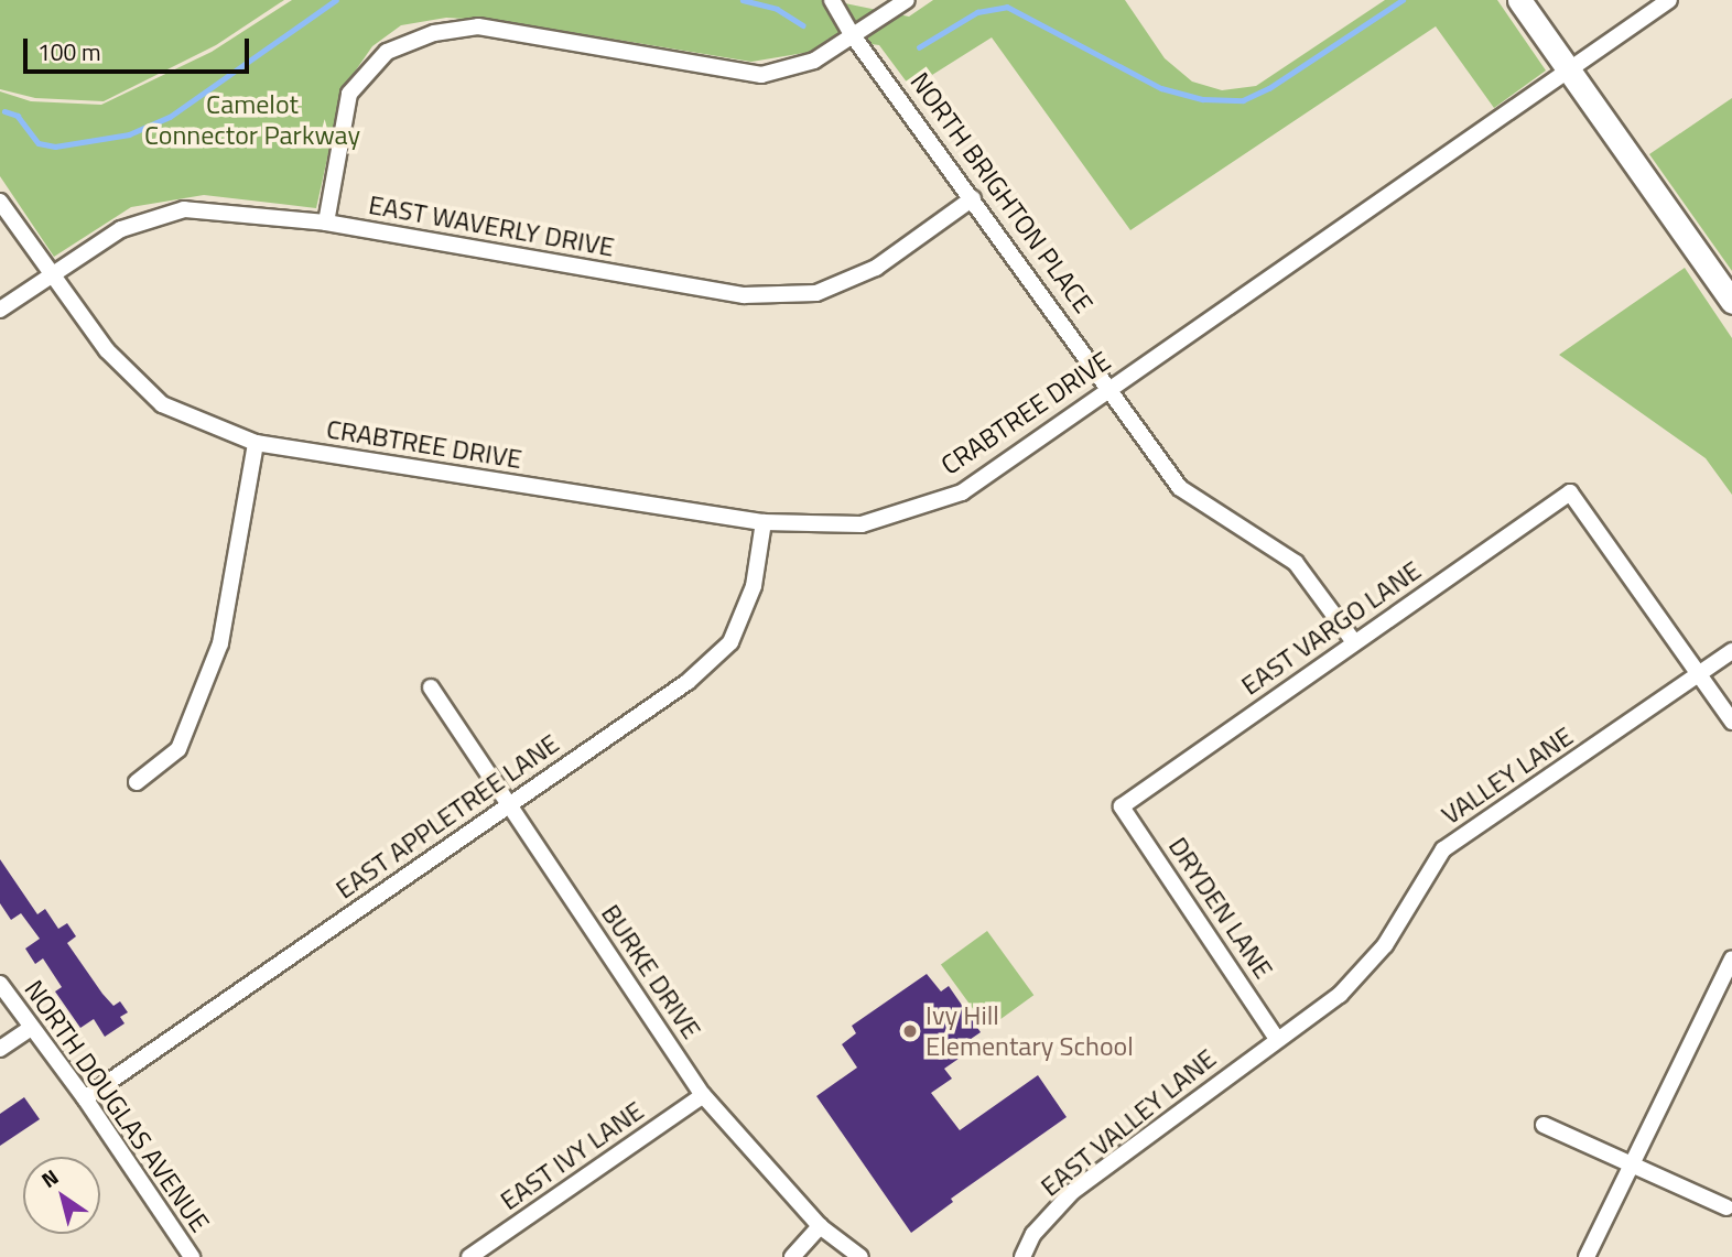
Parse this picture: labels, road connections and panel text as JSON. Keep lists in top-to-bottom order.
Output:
{
  "streets": {
    "street": [
      "NORTH BRIGHTON PLACE",
      "EAST WAVERLY DRIVE",
      "CRABTREE DRIVE",
      "EAST VARGO LANE",
      "VALLEY LANE",
      "EAST APPLETREE LANE",
      "DRYDEN LANE",
      "BURKE DRIVE",
      "NORTH DOUGLAS AVENUE",
      "EAST VALLEY LANE",
      "EAST IVY LANE"
    ]
  },
  "crossings": [
    ["NORTH BRIGHTON PLACE", "EAST WAVERLY DRIVE"],
    ["NORTH BRIGHTON PLACE", "CRABTREE DRIVE"],
    ["NORTH BRIGHTON PLACE", "EAST VARGO LANE"],
    ["EAST WAVERLY DRIVE", "CRABTREE DRIVE"],
    ["CRABTREE DRIVE", "EAST APPLETREE LANE"],
    ["EAST VARGO LANE", "VALLEY LANE"],
    ["EAST VARGO LANE", "DRYDEN LANE"],
    ["VALLEY LANE", "DRYDEN LANE"],
    ["VALLEY LANE", "EAST VALLEY LANE"],
    ["EAST APPLETREE LANE", "BURKE DRIVE"],
    ["EAST APPLETREE LANE", "NORTH DOUGLAS AVENUE"],
    ["DRYDEN LANE", "EAST VALLEY LANE"],
    ["BURKE DRIVE", "EAST IVY LANE"]
  ],
  "parks": ["Camelot Connector Parkway"],
  "places": ["Ivy Hill Elementary School"],
  "scale_bar": "100 m",
  "north": "top left"
}
